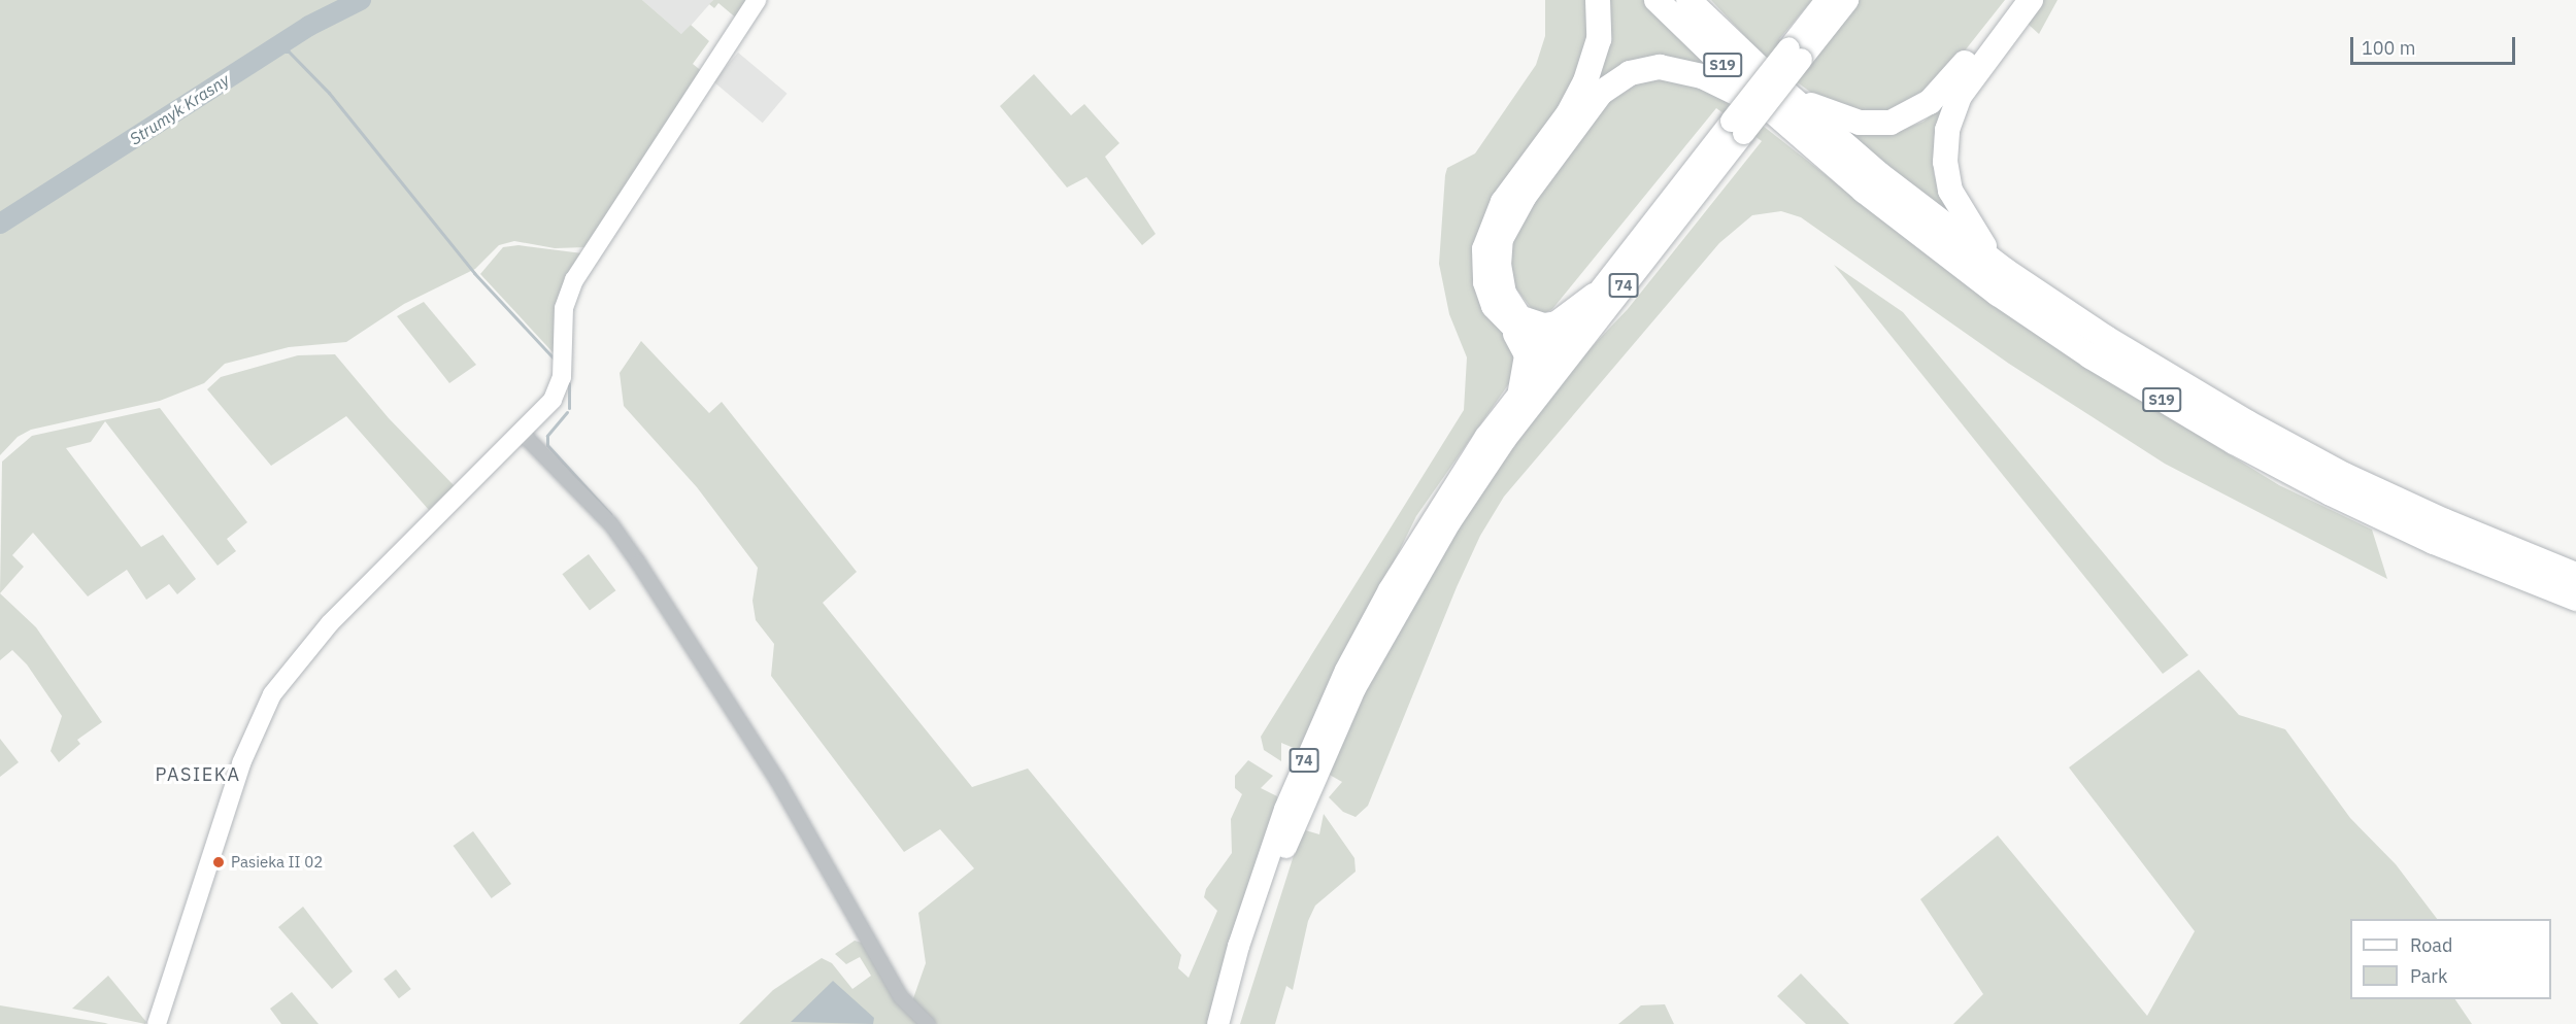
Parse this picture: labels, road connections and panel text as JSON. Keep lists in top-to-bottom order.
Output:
{
  "streets": {
    "highway": ["S19"],
    "main road": ["74"]
  },
  "districts": ["PASIEKA"],
  "water": ["Strumyk Krasny"],
  "places": ["Pasieka II 02"],
  "legend": ["Road", "Park"],
  "scale_bar": "100 m"
}
